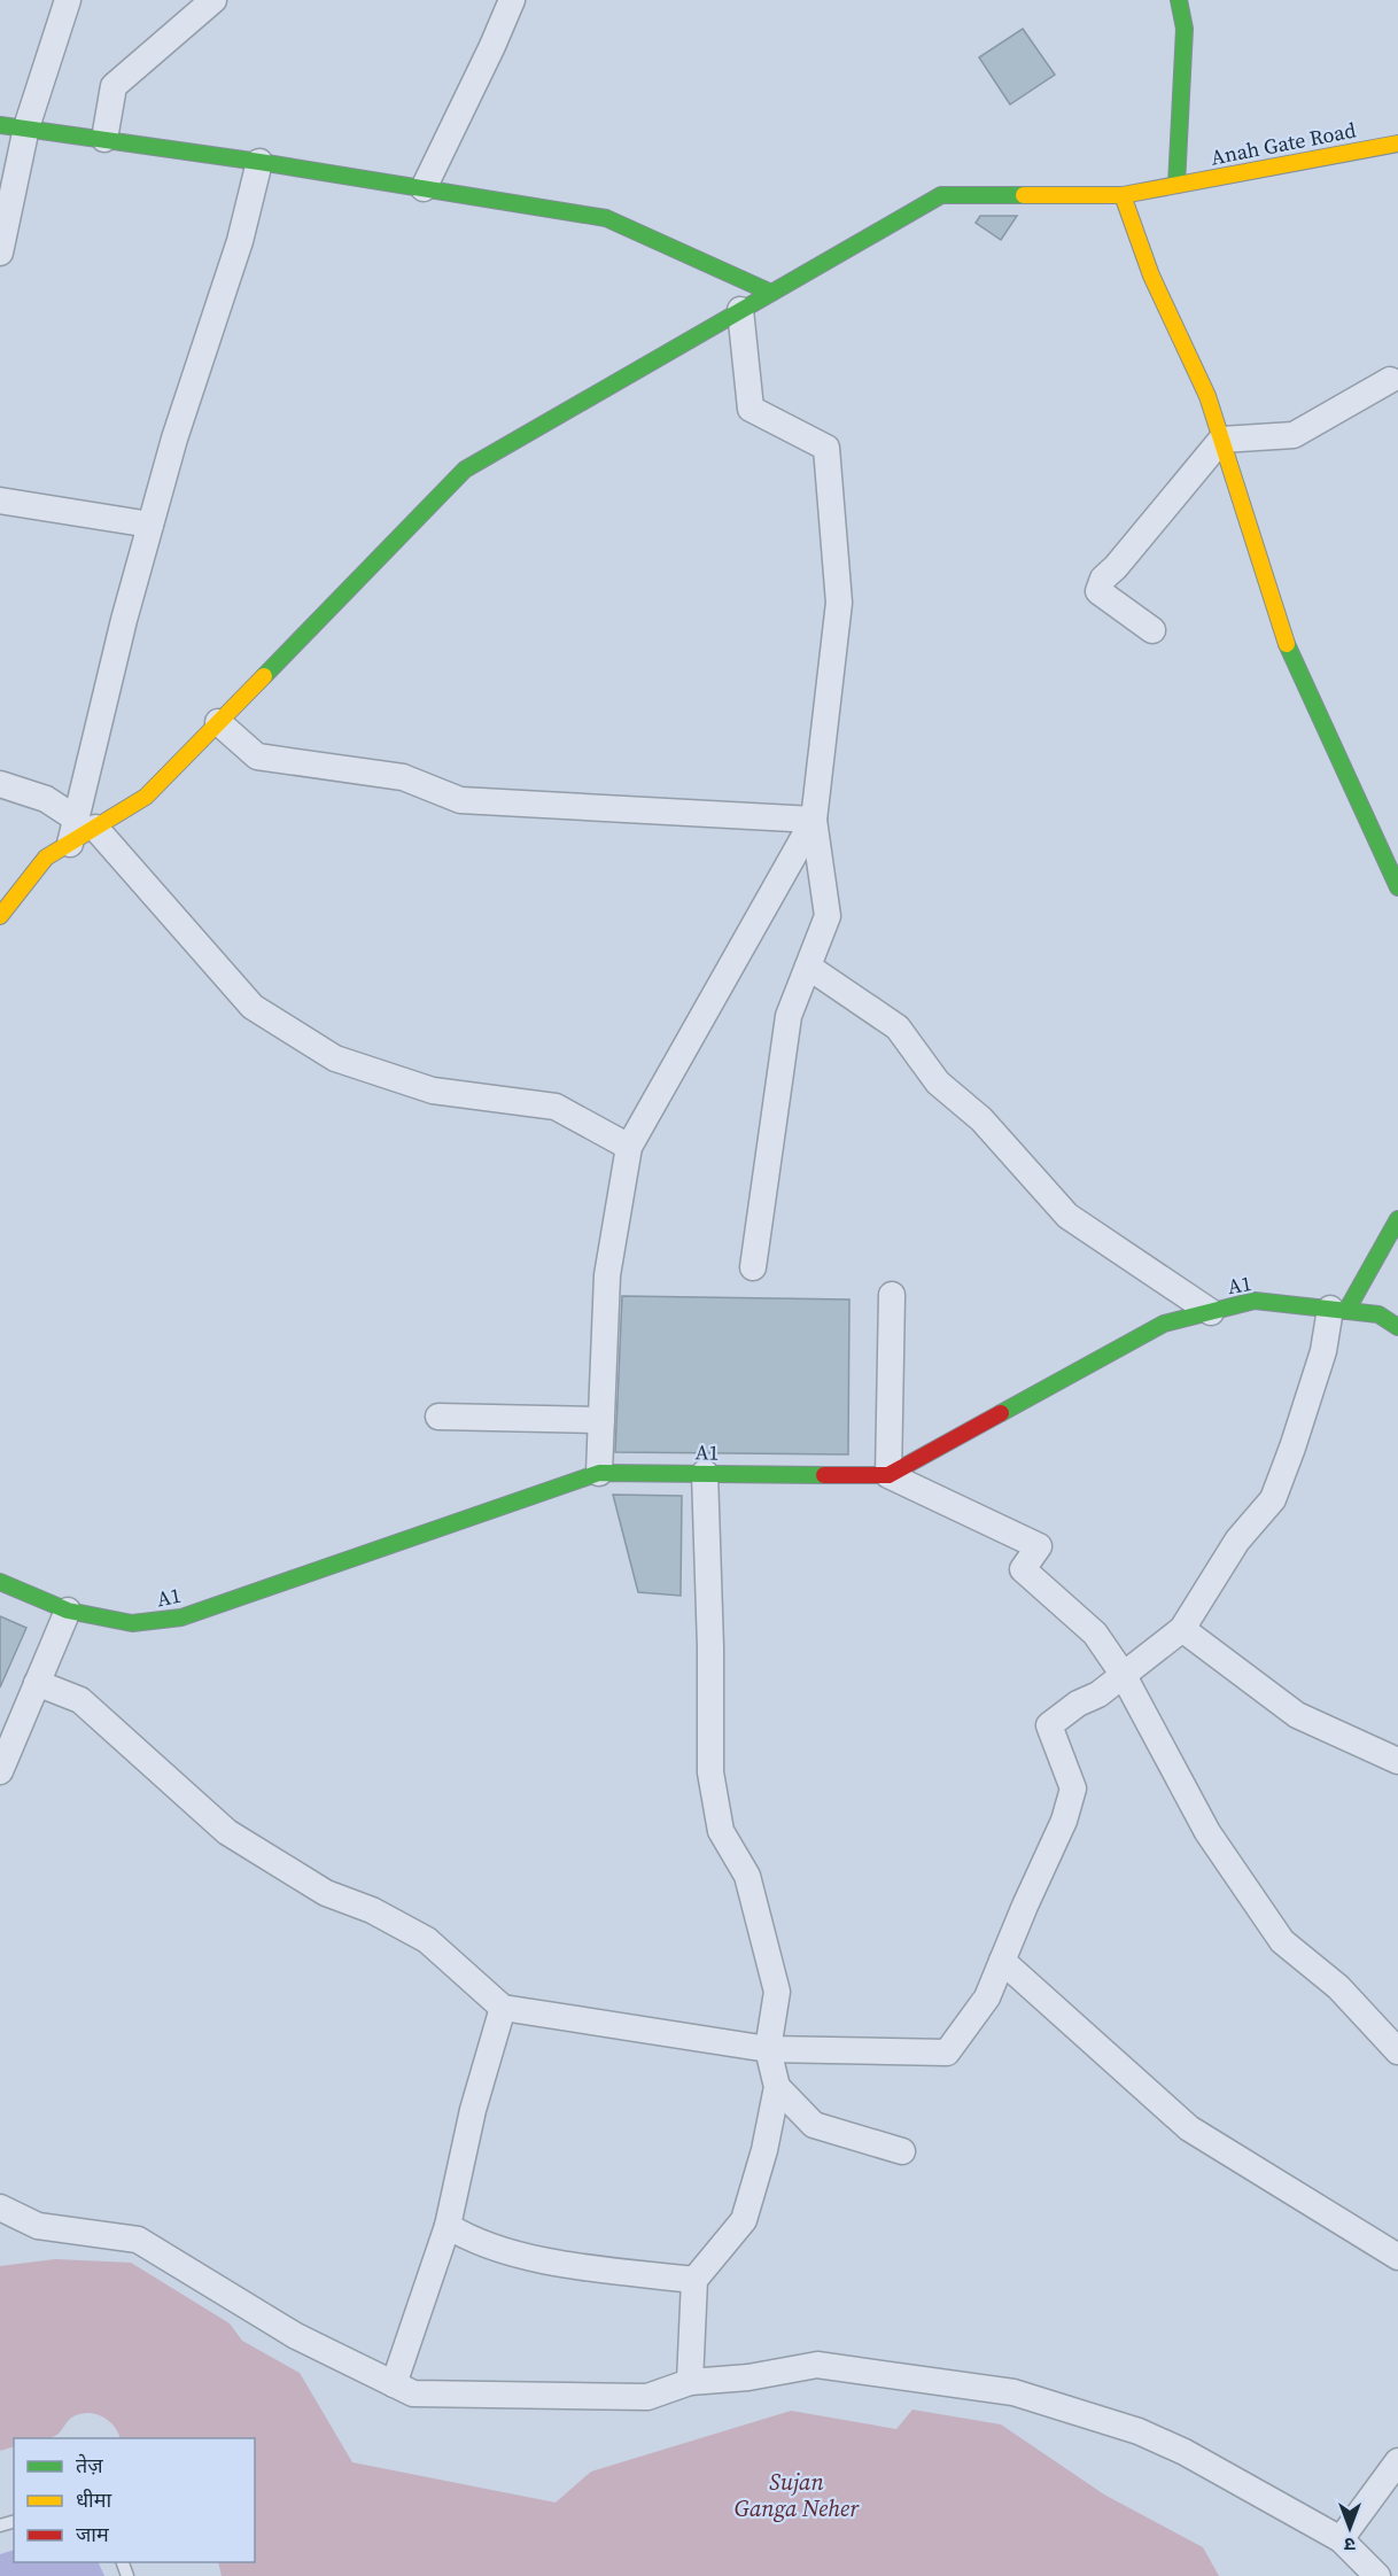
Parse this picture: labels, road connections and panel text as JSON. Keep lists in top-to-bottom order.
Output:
{
  "streets": {
    "street": ["Anah Gate Road", "A1"]
  },
  "water": ["Sujan Ganga Neher"],
  "legend": ["तेज़", "धीमा", "जाम"],
  "north": "bottom"
}
